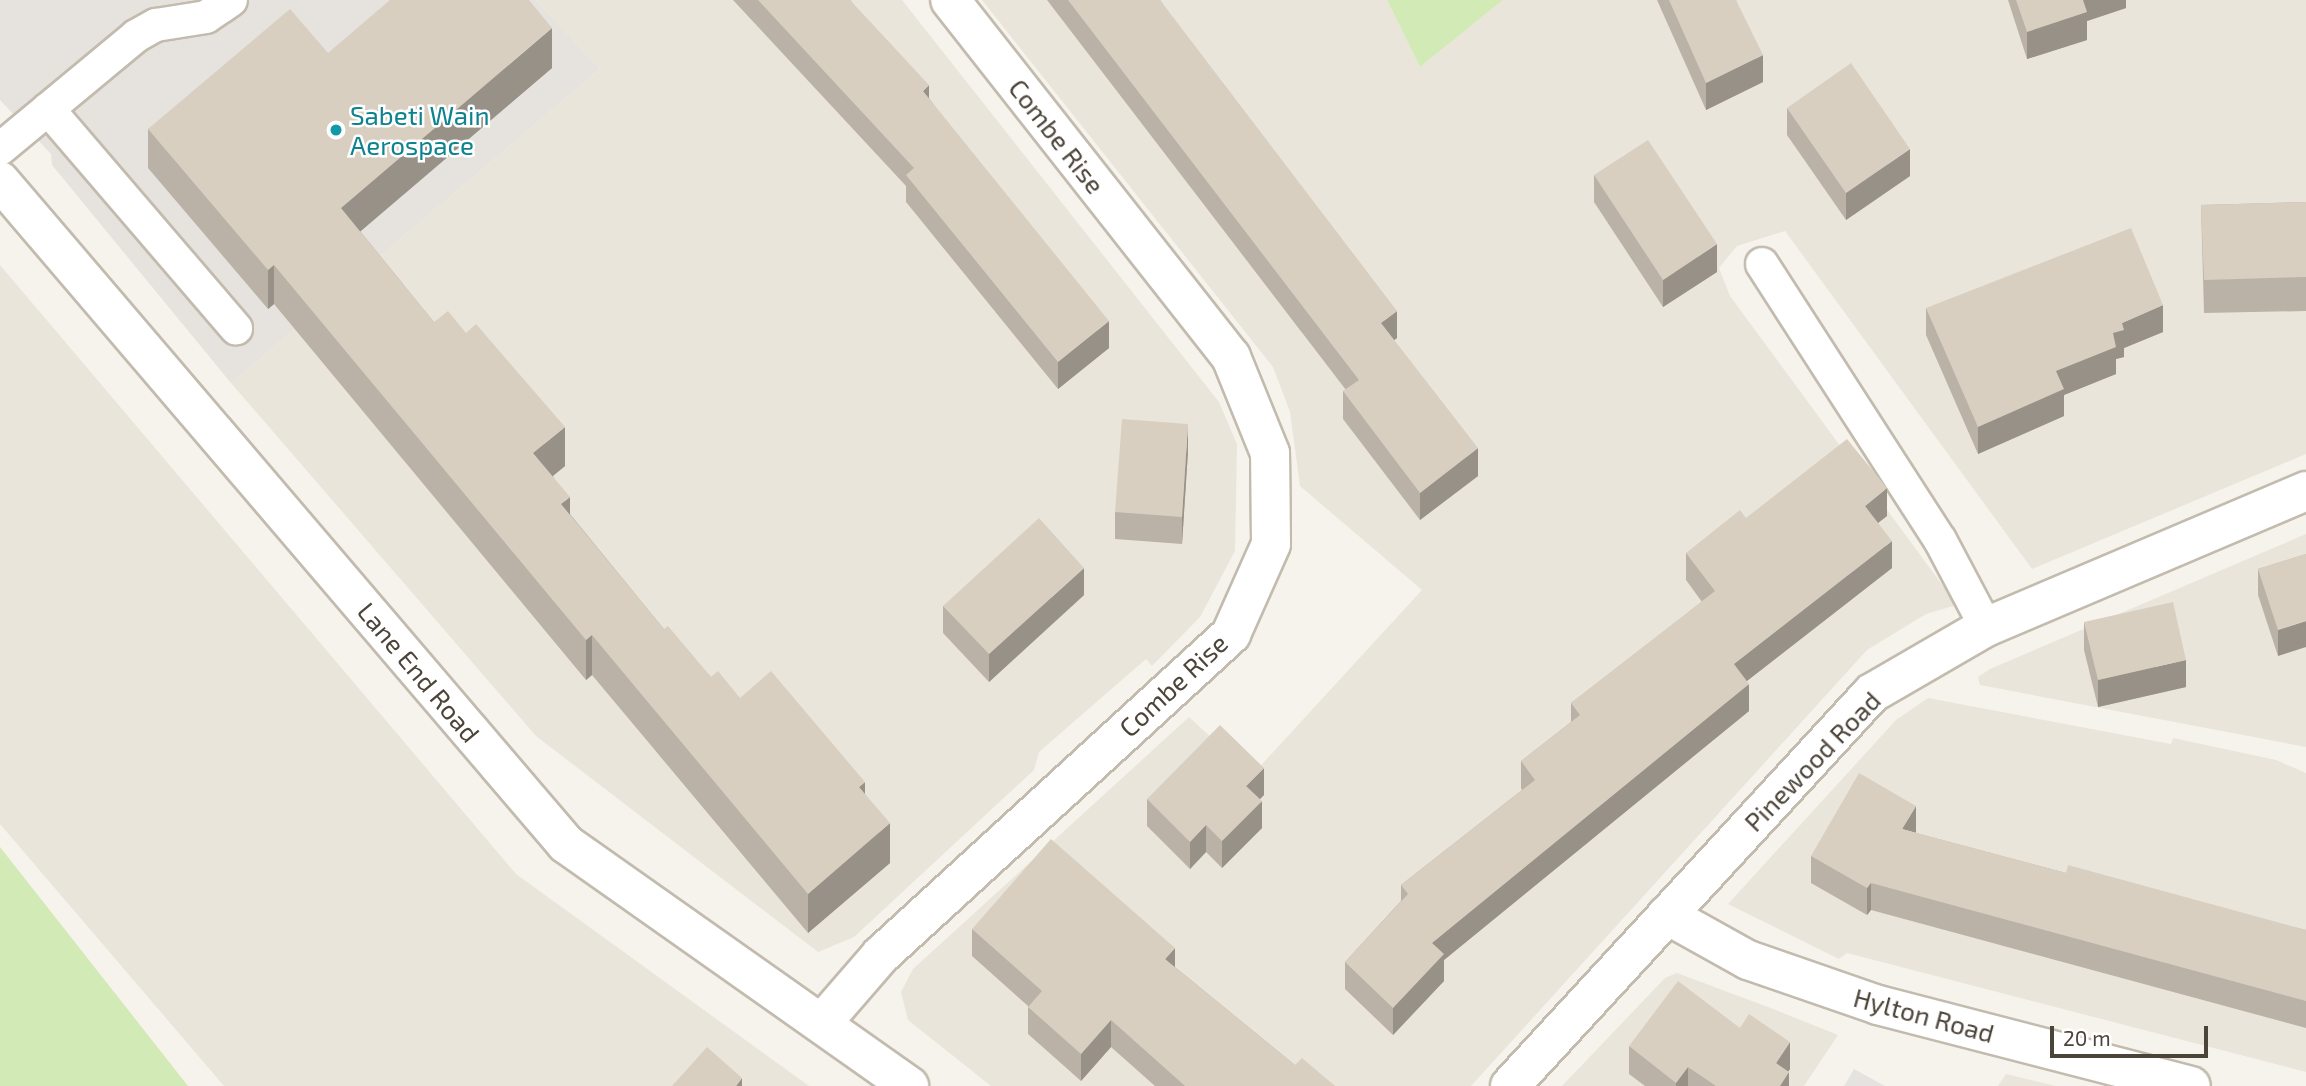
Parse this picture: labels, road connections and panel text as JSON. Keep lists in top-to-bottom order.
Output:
{
  "streets": {
    "street": [
      "Combe Rise",
      "Lane End Road",
      "Pinewood Road",
      "Hylton Road"
    ]
  },
  "crossings": [
    ["Combe Rise", "Lane End Road"],
    ["Pinewood Road", "Hylton Road"]
  ],
  "places": ["Sabeti Wain Aerospace"],
  "scale_bar": "20 m"
}
